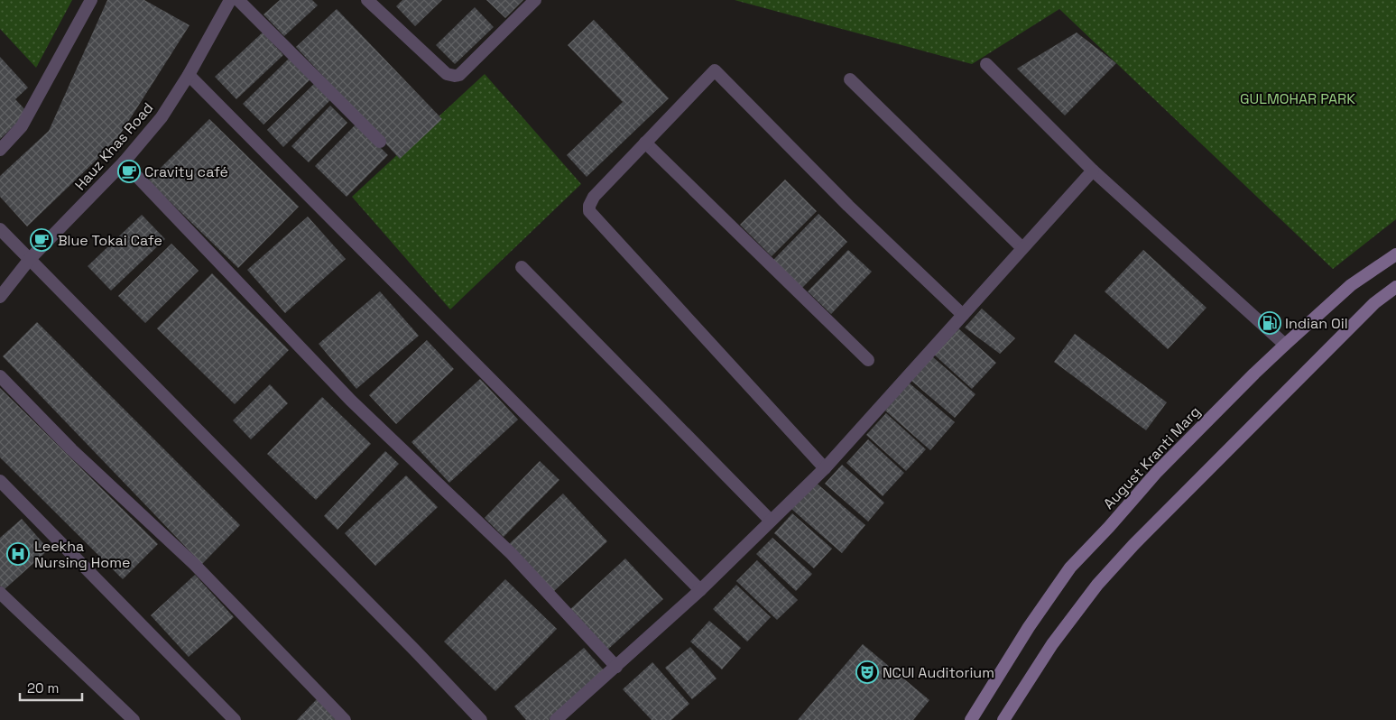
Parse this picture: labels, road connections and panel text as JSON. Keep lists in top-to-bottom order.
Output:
{
  "streets": {
    "main road": ["August Kranti Marg"],
    "street": ["Hauz Khas Road"]
  },
  "parks": ["GULMOHAR PARK"],
  "places": {
    "cafe": ["Cravity café", "Blue Tokai Cafe"],
    "fuel station": ["Indian Oil"],
    "hospital": ["Leekha Nursing Home"],
    "theatre": ["NCUI Auditorium"]
  },
  "scale_bar": "20 m"
}
